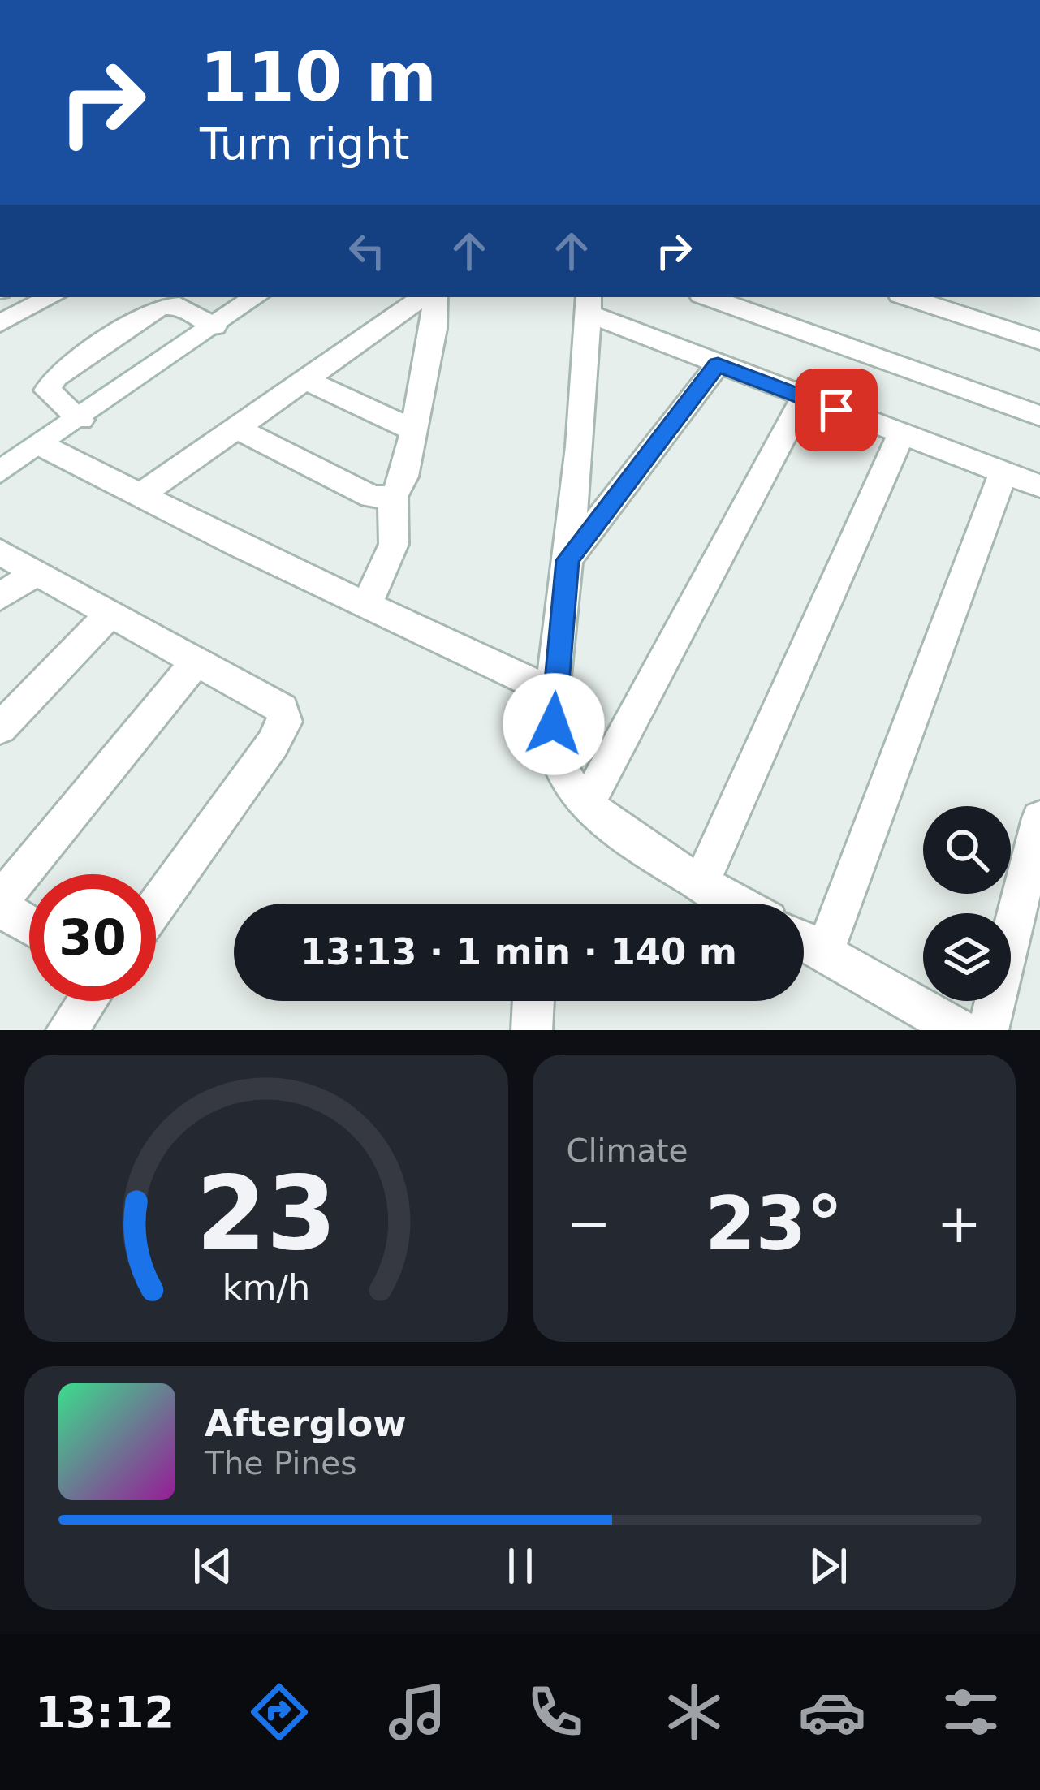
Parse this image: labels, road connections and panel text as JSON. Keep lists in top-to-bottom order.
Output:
{
  "page": {
    "turn": ["110 m", "Turn right"],
    "limit": "30",
    "trip": "13:13 · 1 min · 140 m",
    "tile": "Climate",
    "heat": ["−", "23°", "+"],
    "song": ["Afterglow", "The Pines"],
    "tabs": "13:12",
    "gauge": ["23", "km/h"]
  }
}
